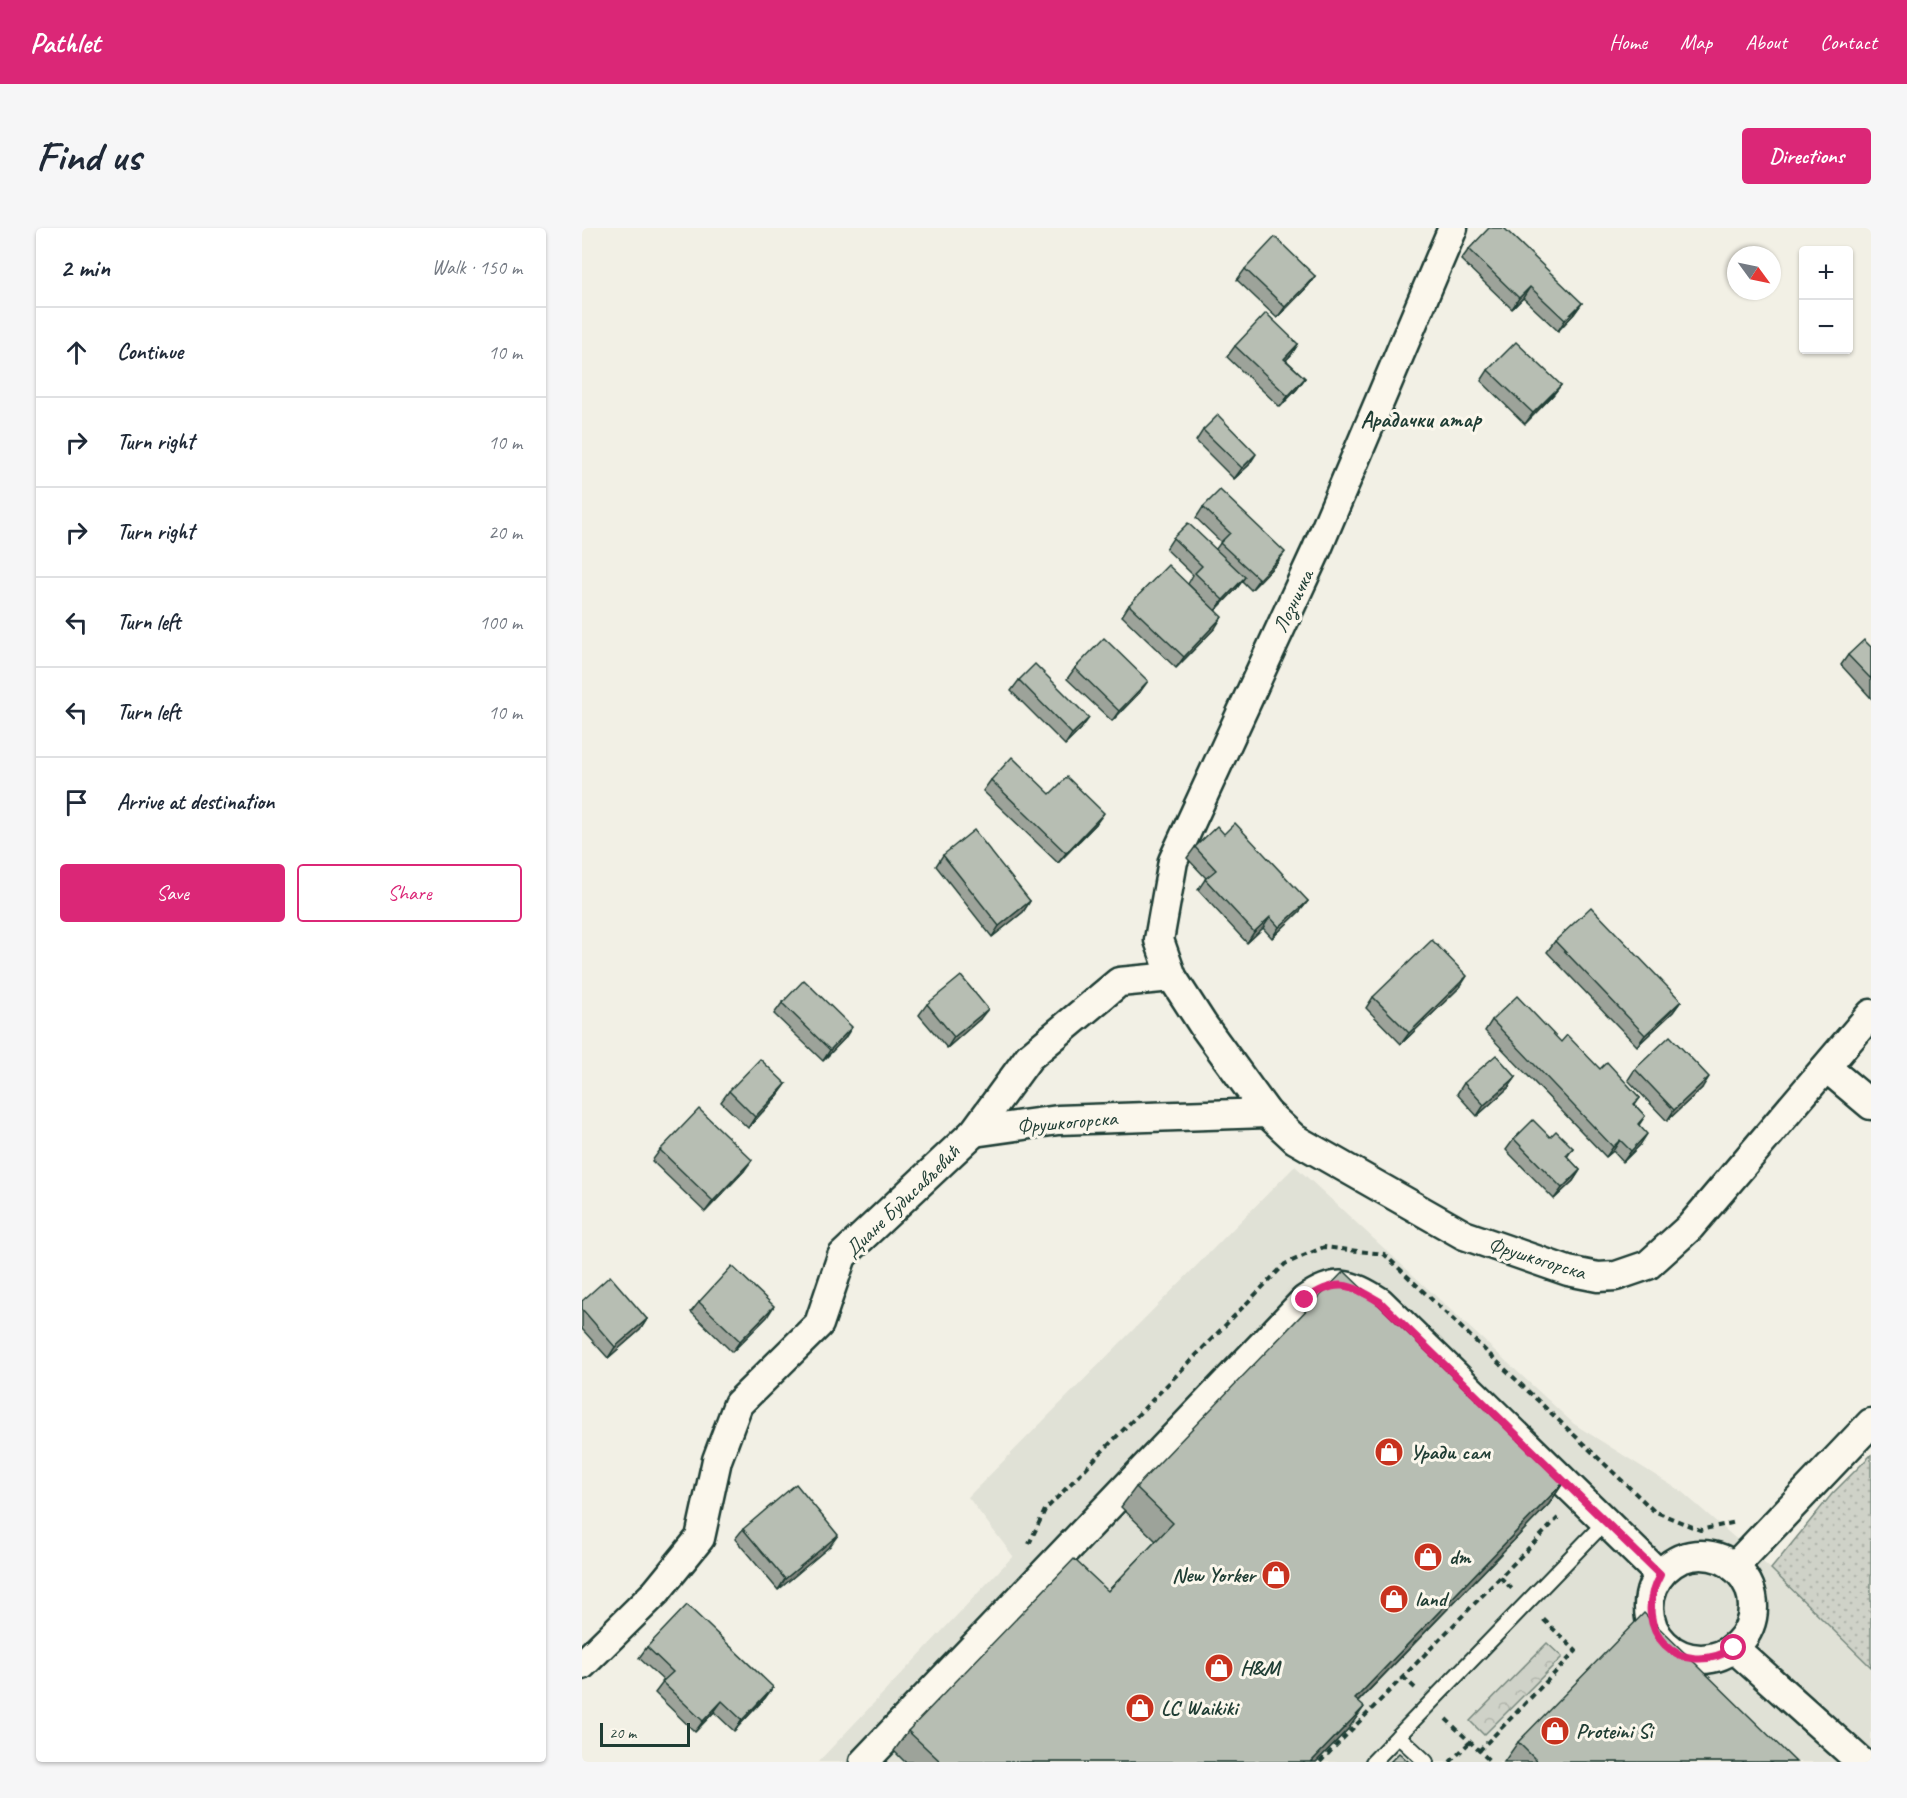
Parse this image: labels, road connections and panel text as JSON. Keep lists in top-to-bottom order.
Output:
{
  "streets": {
    "street": ["Лозничка", "Фрушкогорска", "Диане Будисављевић"]
  },
  "crossings": [
    ["Лозничка", "Фрушкогорска"],
    ["Лозничка", "Диане Будисављевић"],
    ["Фрушкогорска", "Диане Будисављевић"]
  ],
  "districts": ["Арадачки атар"],
  "places": {
    "shop": [
      "Уради сам",
      "dm",
      "New Yorker",
      "land",
      "H&M",
      "LC Waikiki",
      "Proteini Si"
    ]
  },
  "scale_bar": "20 m",
  "north": "bottom right",
  "page": {
    "header": "Pathlet",
    "nav": [
      "Home",
      "Map",
      "About",
      "Contact"
    ],
    "buttons": [
      "Directions",
      ["Save", "Share"]
    ],
    "title": "Find us",
    "heading": ["2 min", "Walk · 150 m"],
    "map_buttons": ["+", "−"],
    "list": [
      ["Continue", "10 m"],
      ["Turn right", "10 m"],
      ["Turn right", "20 m"],
      ["Turn left", "100 m"],
      ["Turn left", "10 m"],
      "Arrive at destination"
    ],
    "scale": "20 m"
  }
}
